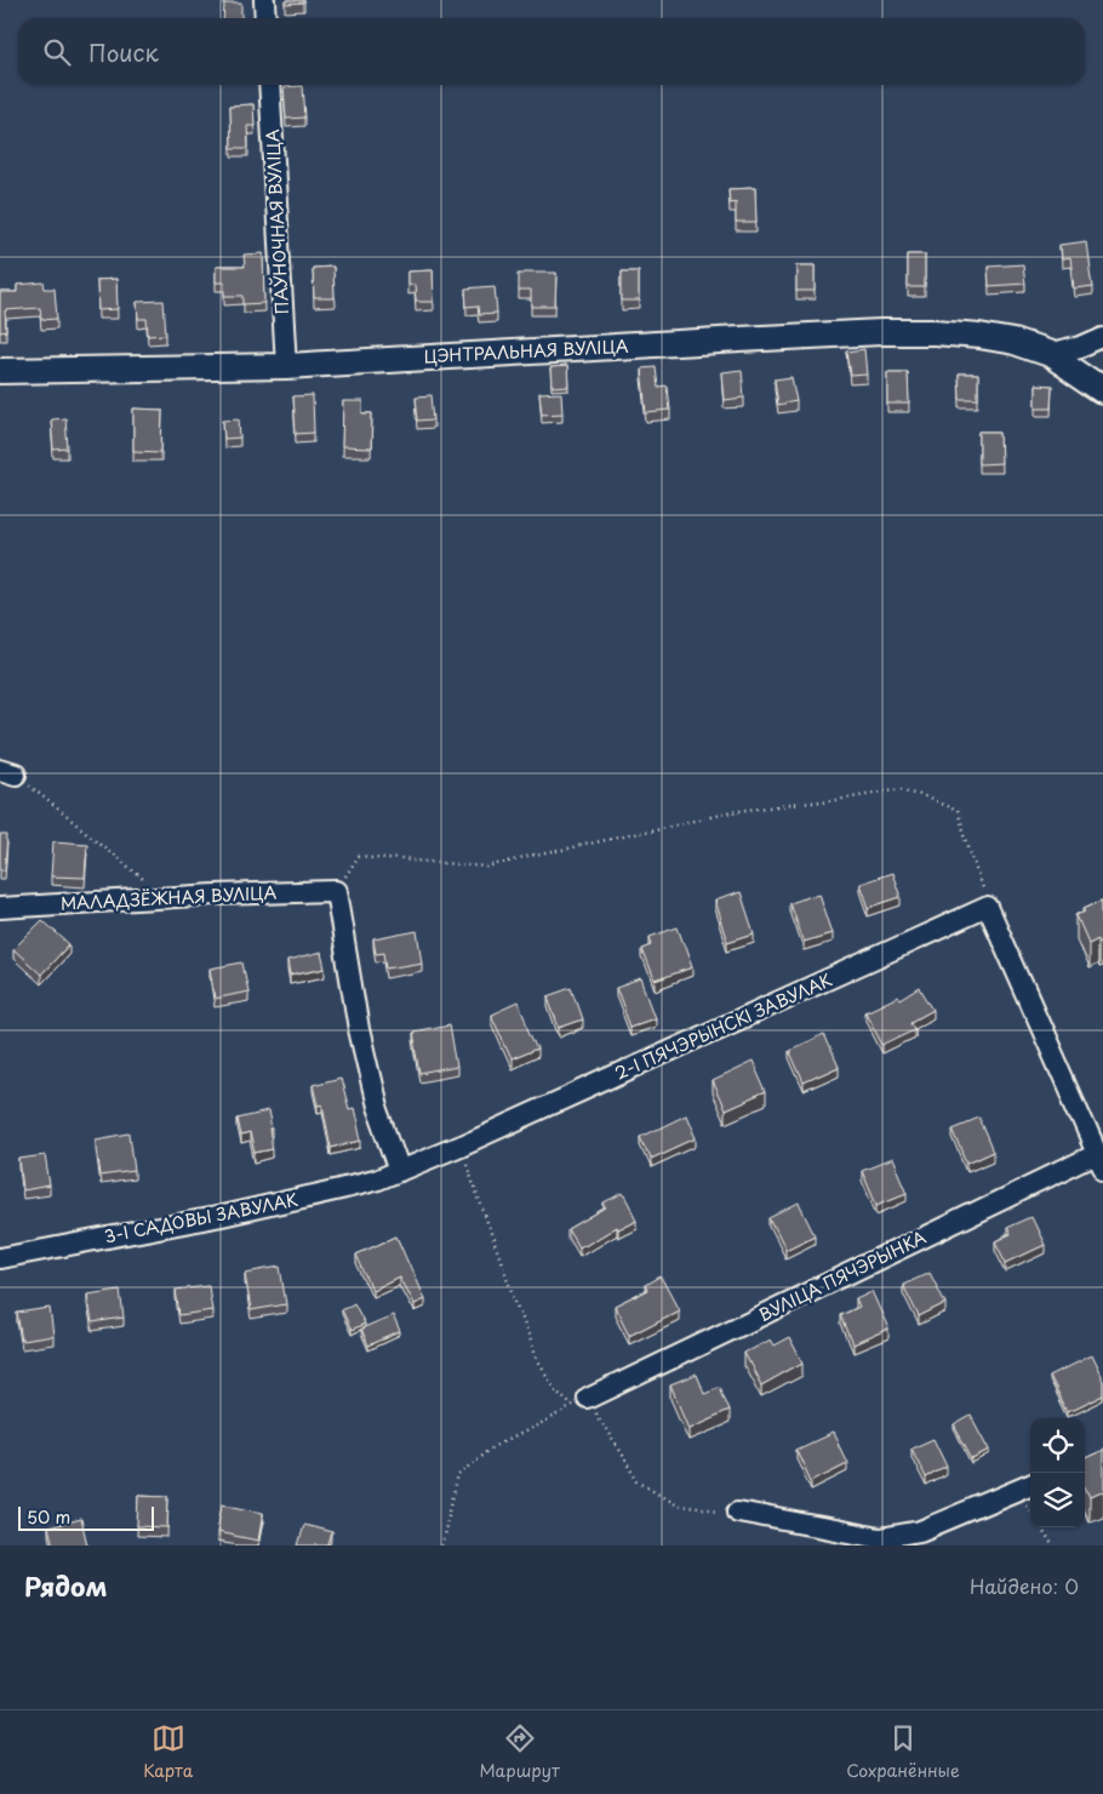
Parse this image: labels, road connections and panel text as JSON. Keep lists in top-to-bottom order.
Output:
{
  "streets": {
    "street": [
      "ПАЎНОЧНАЯ ВУЛІЦА",
      "ЦЭНТРАЛЬНАЯ ВУЛІЦА",
      "МАЛАДЗЁЖНАЯ ВУЛІЦА",
      "2-І ПЯЧЭРЫНСКІ ЗАВУЛАК",
      "3-І САДОВЫ ЗАВУЛАК",
      "ВУЛІЦА ПЯЧЭРЫНКА"
    ]
  },
  "crossings": [
    ["ПАЎНОЧНАЯ ВУЛІЦА", "ЦЭНТРАЛЬНАЯ ВУЛІЦА"],
    ["2-І ПЯЧЭРЫНСКІ ЗАВУЛАК", "3-І САДОВЫ ЗАВУЛАК"]
  ],
  "scale_bar": "50 m",
  "page": {
    "search": "Поиск",
    "scale": "50 m",
    "heading": ["Рядом", "Найдено: 0"],
    "nav": ["Карта", "Маршрут", "Сохранённые"]
  }
}
